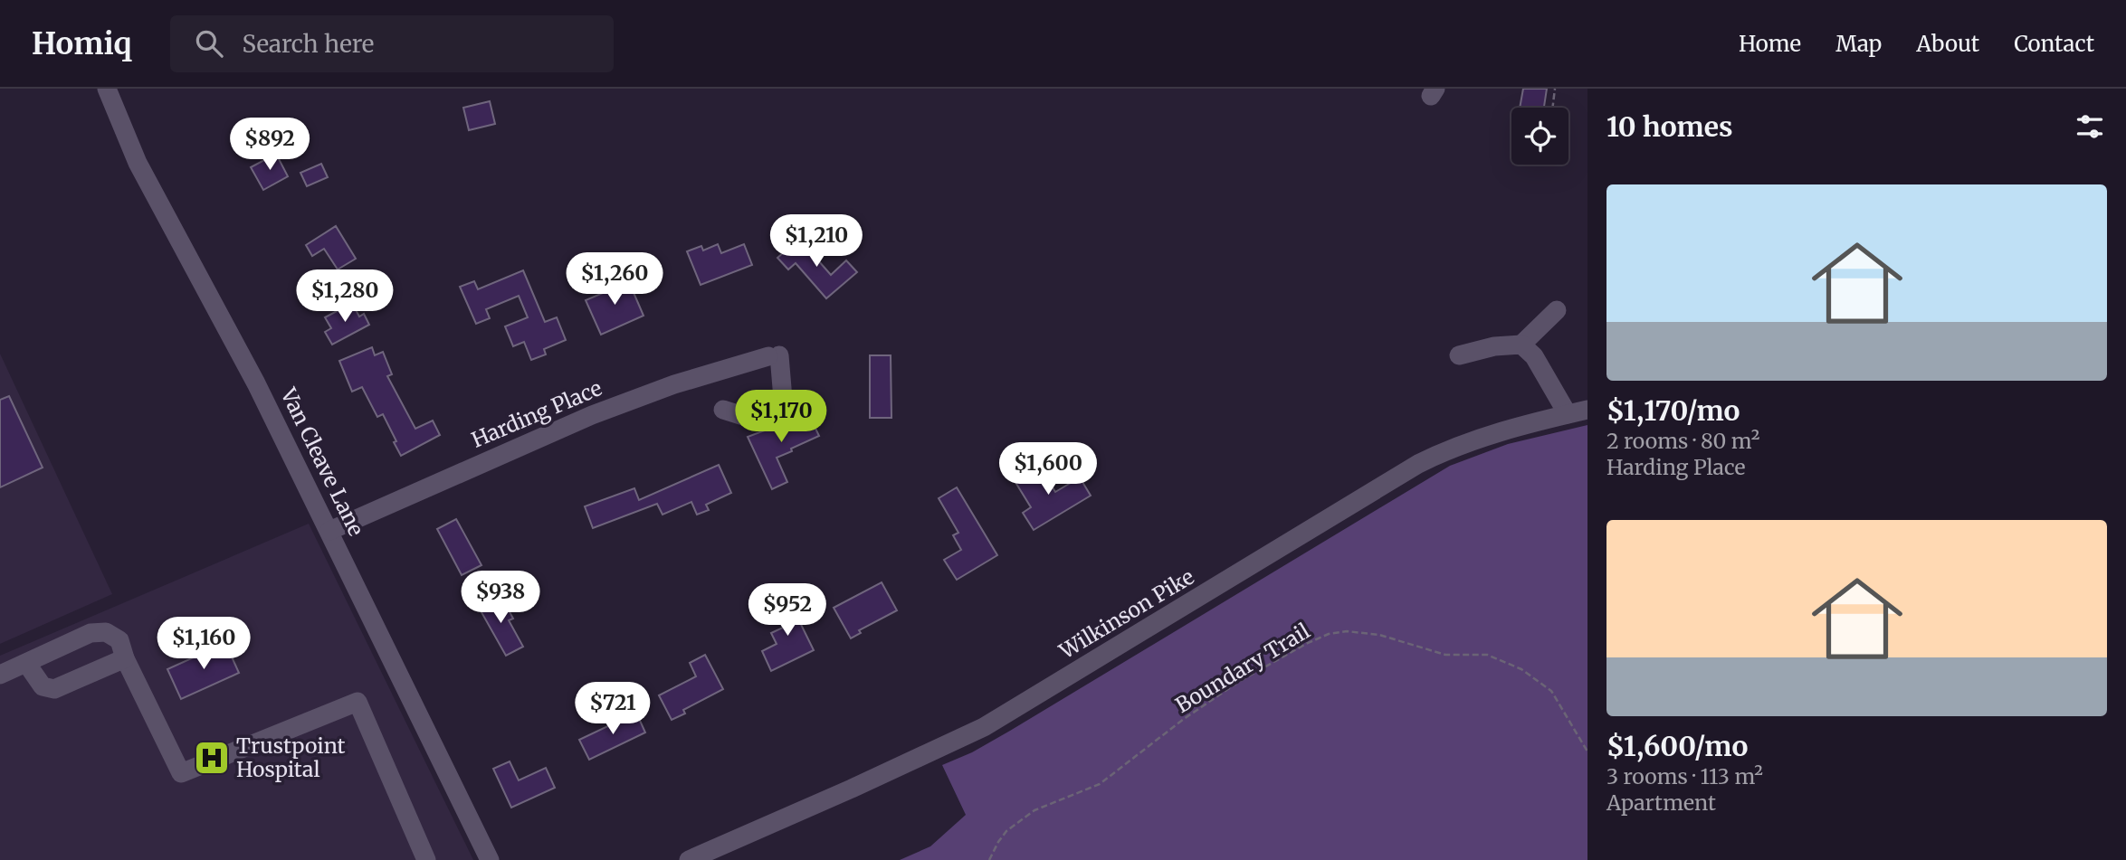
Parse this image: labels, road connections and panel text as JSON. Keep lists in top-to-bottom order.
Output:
{
  "streets": {
    "street": ["Harding Place", "Van Cleave Lane", "Wilkinson Pike"],
    "path": ["Boundary Trail"]
  },
  "crossings": [
    ["Harding Place", "Van Cleave Lane"]
  ],
  "places": {
    "hospital": ["Trustpoint Hospital"]
  },
  "page": {
    "header": "Homiq",
    "search": "Search here",
    "nav": [
      "Home",
      "Map",
      "About",
      "Contact"
    ],
    "heading": "10 homes",
    "price": [
      "$892",
      "$1,210",
      "$1,260",
      "$1,280",
      "$1,170",
      "$1,600",
      "$938",
      "$952",
      "$1,160",
      "$721"
    ],
    "list": [
      {
        "name": "$1,170/mo",
        "note": "2 rooms · 80 m² · Harding Place"
      },
      {
        "name": "$1,600/mo",
        "note": "3 rooms · 113 m² · Apartment"
      }
    ]
  }
}
